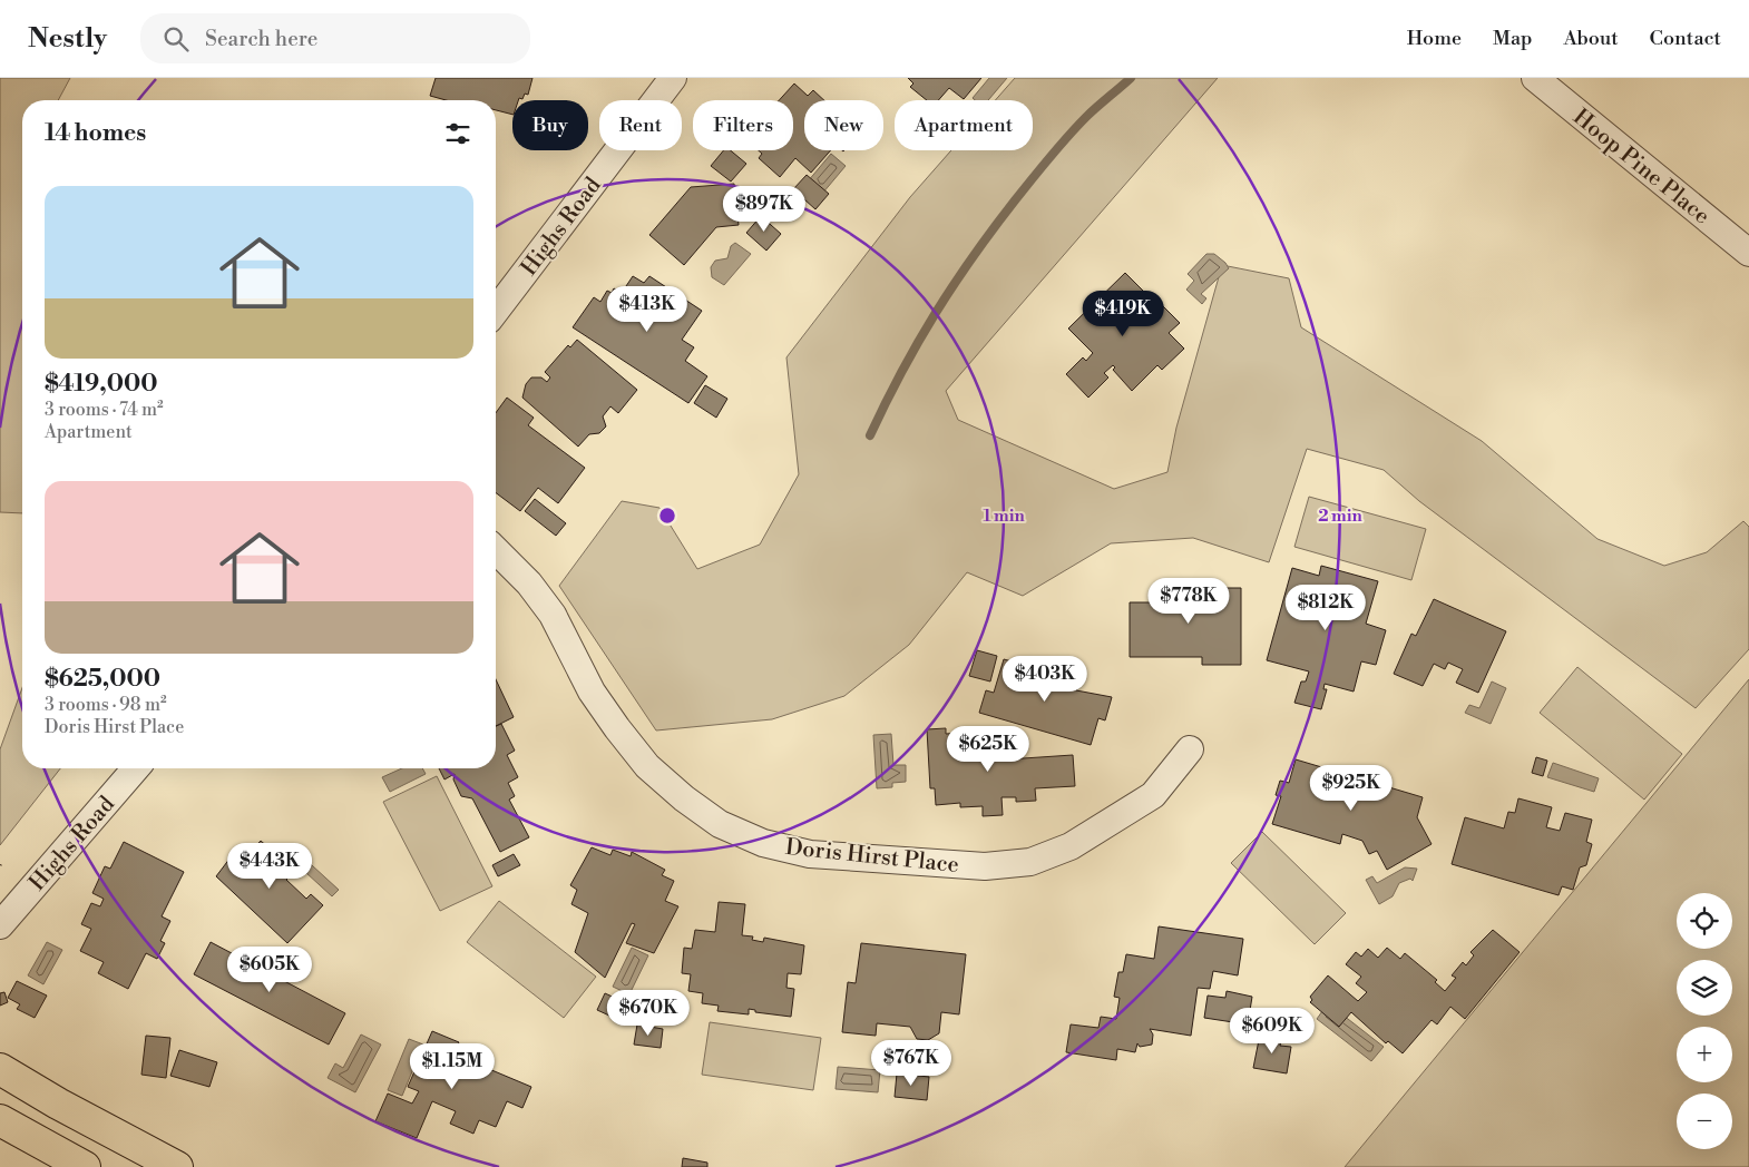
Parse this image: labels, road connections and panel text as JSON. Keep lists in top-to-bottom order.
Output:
{
  "streets": {
    "street": ["Hoop Pine Place", "Highs Road", "Doris Hirst Place"]
  },
  "page": {
    "header": "Nestly",
    "search": "Search here",
    "nav": [
      "Home",
      "Map",
      "About",
      "Contact"
    ],
    "chip": [
      "Buy",
      "Rent",
      "Filters",
      "New",
      "Apartment"
    ],
    "heading": "14 homes",
    "list": [
      {
        "name": "$419,000",
        "note": "3 rooms · 74 m² · Apartment"
      },
      {
        "name": "$625,000",
        "note": "3 rooms · 98 m² · Doris Hirst Place"
      }
    ],
    "price": [
      "$897K",
      "$413K",
      "$419K",
      "$778K",
      "$812K",
      "$403K",
      "$625K",
      "$925K",
      "$443K",
      "$605K",
      "$670K",
      "$609K",
      "$767K",
      "$1.15M"
    ],
    "map_buttons": ["+", "−"]
  },
  "rings": ["1 min", "2 min"]
}
